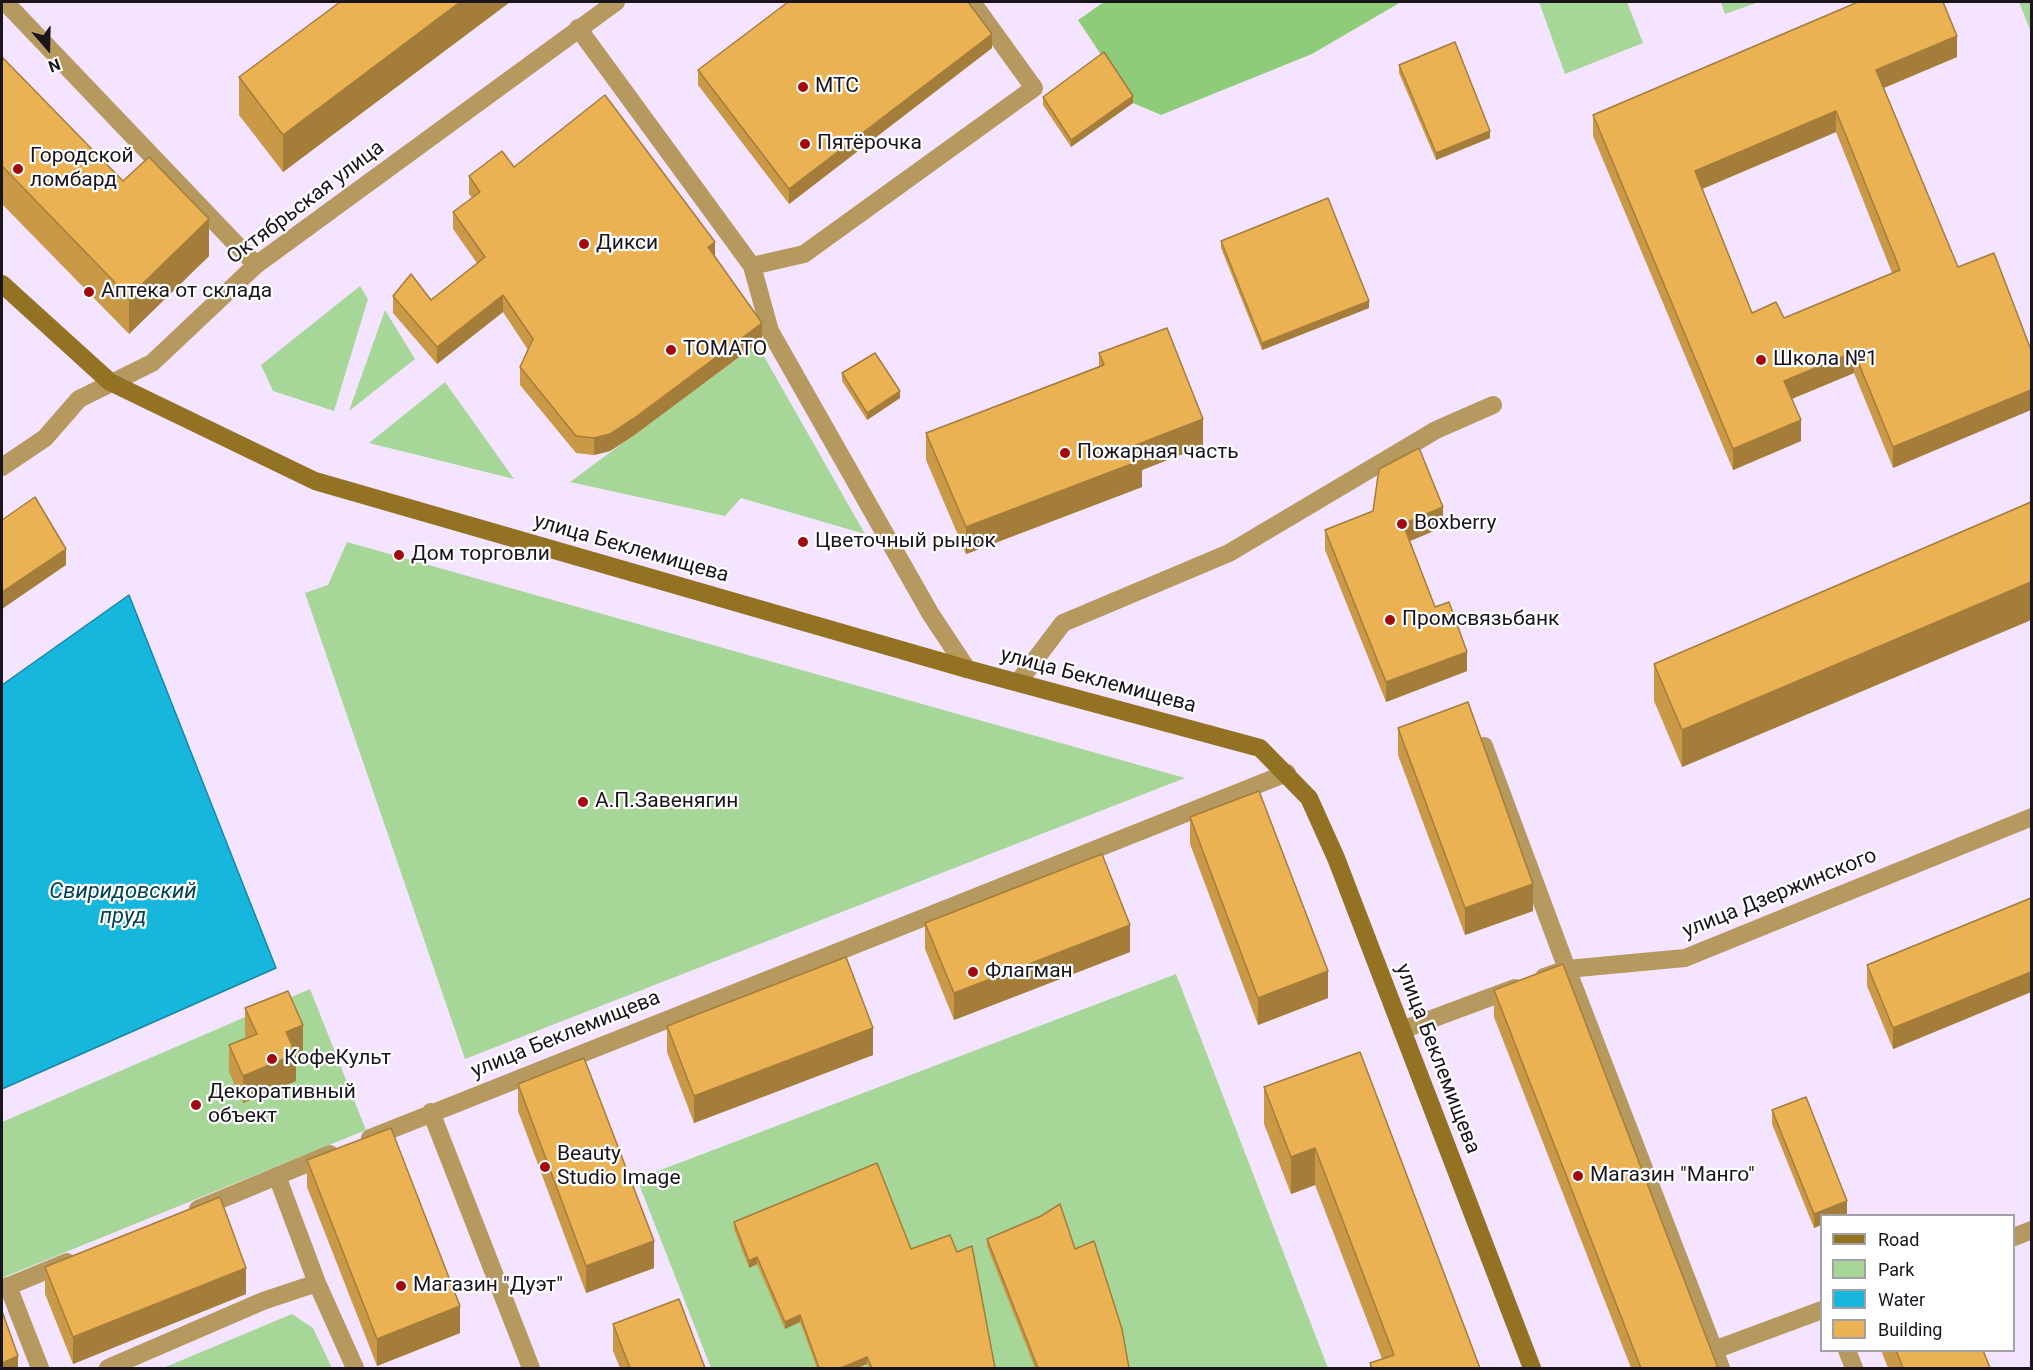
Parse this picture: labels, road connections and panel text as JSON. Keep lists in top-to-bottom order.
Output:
{
  "streets": {
    "main road": ["улица Беклемищева"],
    "street": ["Октябрьская улица", "улица Дзержинского"]
  },
  "crossings": [
    ["Октябрьская улица", "улица Беклемищева"],
    ["улица Беклемищева", "улица Дзержинского"]
  ],
  "water": ["Свиридовский пруд"],
  "places": [
    "МТС",
    "Пятёрочка",
    "Городской ломбард",
    "Дикси",
    "Аптека от склада",
    "ТОМАТО",
    "Школа №1",
    "Пожарная часть",
    "Boxberry",
    "Цветочный рынок",
    "Дом торговли",
    "Промсвязьбанк",
    "А.П.Завенягин",
    "Флагман",
    "КофеКульт",
    "Декоративный объект",
    "Beauty Studio Image",
    "Магазин \"Манго\"",
    "Магазин \"Дуэт\""
  ],
  "legend": [
    "Road",
    "Park",
    "Water",
    "Building"
  ],
  "north": "bottom"
}
